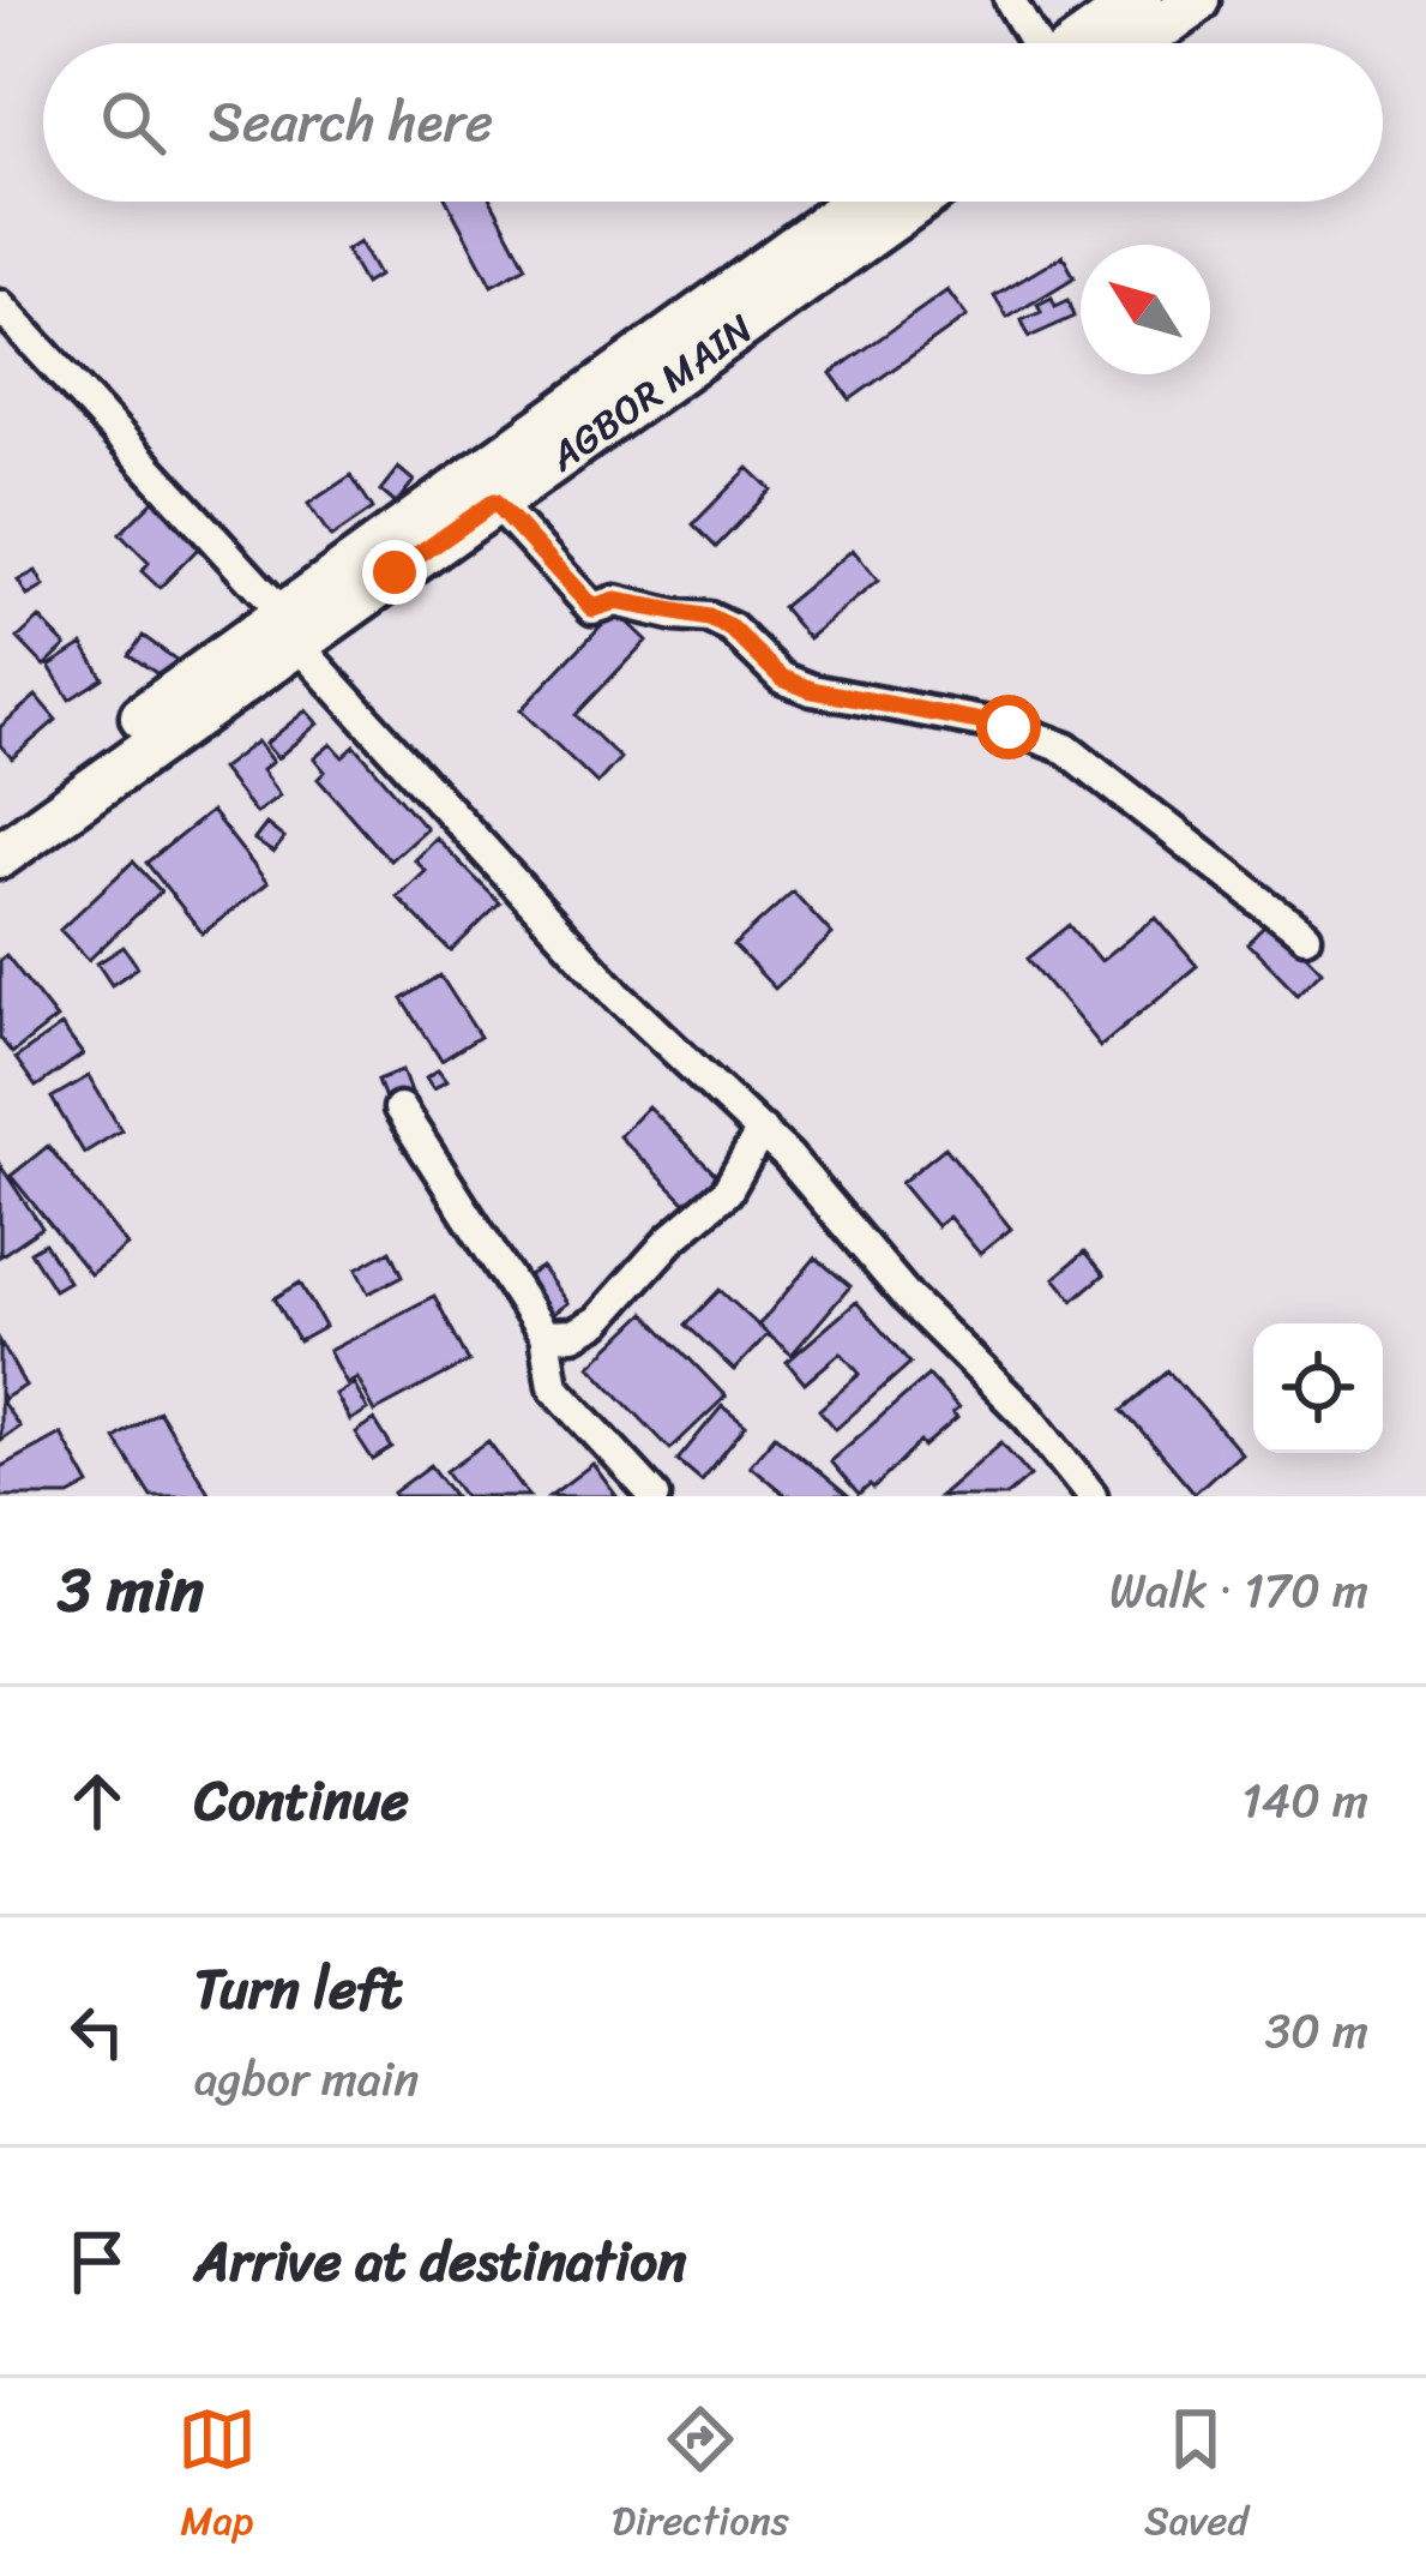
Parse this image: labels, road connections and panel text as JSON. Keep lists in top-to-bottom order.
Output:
{
  "streets": {
    "main road": ["AGBOR MAIN"]
  },
  "north": "top left",
  "page": {
    "search": "Search here",
    "heading": ["3 min", "Walk · 170 m"],
    "list": [
      ["Continue", "140 m"],
      ["Turn left", "agbor main", "30 m"],
      "Arrive at destination"
    ],
    "nav": ["Map", "Directions", "Saved"]
  }
}
